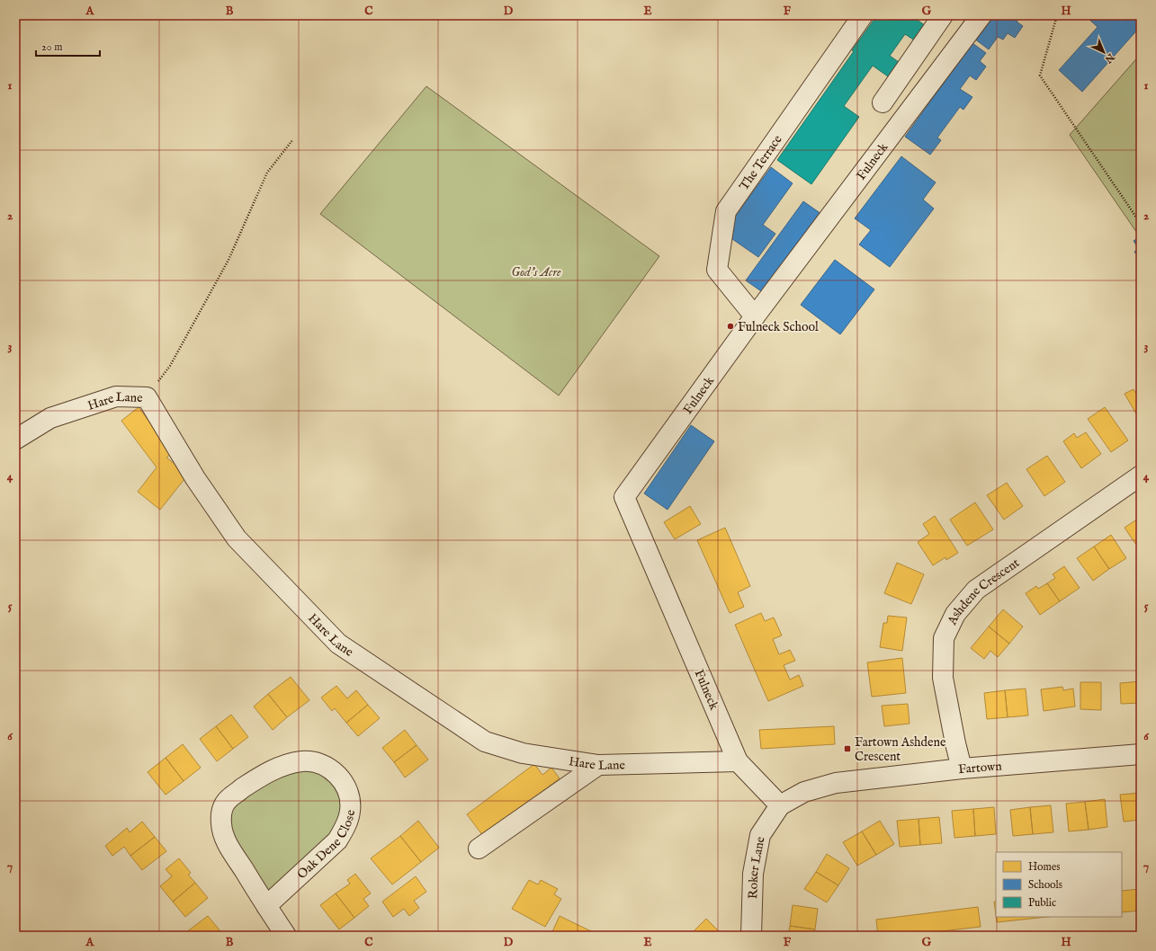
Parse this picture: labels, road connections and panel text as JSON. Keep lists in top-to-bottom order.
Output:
{
  "streets": {
    "street": [
      "Fulneck",
      "The Terrace",
      "Hare Lane",
      "Ashdene Crescent",
      "Fartown",
      "Oak Dene Close",
      "Roker Lane"
    ]
  },
  "crossings": [
    ["Fulneck", "The Terrace"],
    ["Fulneck", "Hare Lane"],
    ["Fulneck", "Fartown"],
    ["Fulneck", "Roker Lane"],
    ["Ashdene Crescent", "Fartown"],
    ["Fartown", "Roker Lane"]
  ],
  "parks": ["God's Acre"],
  "places": {
    "other": ["Fulneck School"],
    "transit": ["Fartown Ashdene Crescent"]
  },
  "legend": ["Homes", "Schools", "Public"],
  "scale_bar": "20 m",
  "north": "bottom right",
  "grid": {
    "columns": [
      "A",
      "B",
      "C",
      "D",
      "E",
      "F",
      "G",
      "H"
    ],
    "rows": [
      "1",
      "2",
      "3",
      "4",
      "5",
      "6",
      "7"
    ]
  }
}
